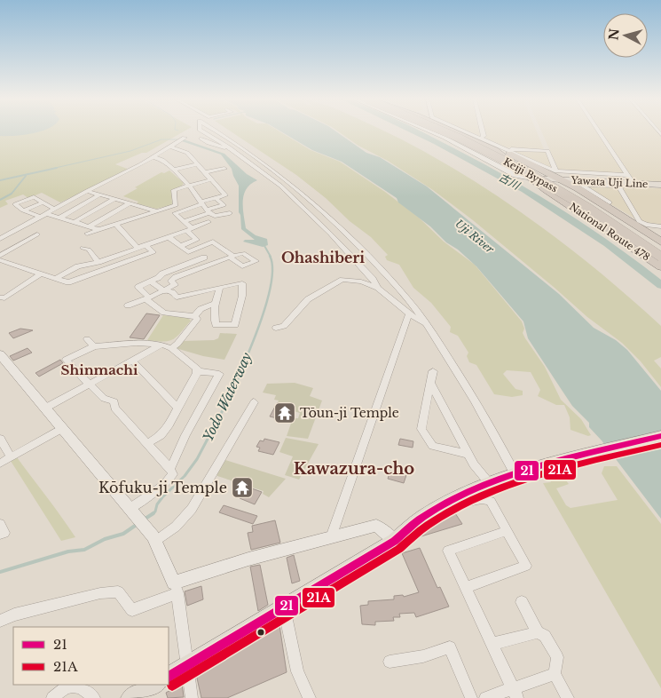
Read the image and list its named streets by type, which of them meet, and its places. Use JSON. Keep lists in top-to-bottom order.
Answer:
{
  "streets": {
    "highway": ["Keiji Bypass", "National Route 478"],
    "main road": ["Yawata Uji Line"]
  },
  "crossings": [
    ["Keiji Bypass", "Yawata Uji Line"],
    ["Keiji Bypass", "National Route 478"],
    ["Yawata Uji Line", "National Route 478"]
  ],
  "districts": ["Ohashiberi", "Shinmachi", "Kawazura-cho"],
  "water": ["古川", "Uji River", "Yodo Waterway"],
  "places": {
    "temple": ["Tōun-ji Temple", "Kōfuku-ji Temple"]
  },
  "lines": ["transit line 21", "transit line 21A"],
  "legend": ["21", "21A"],
  "north": "left"
}
